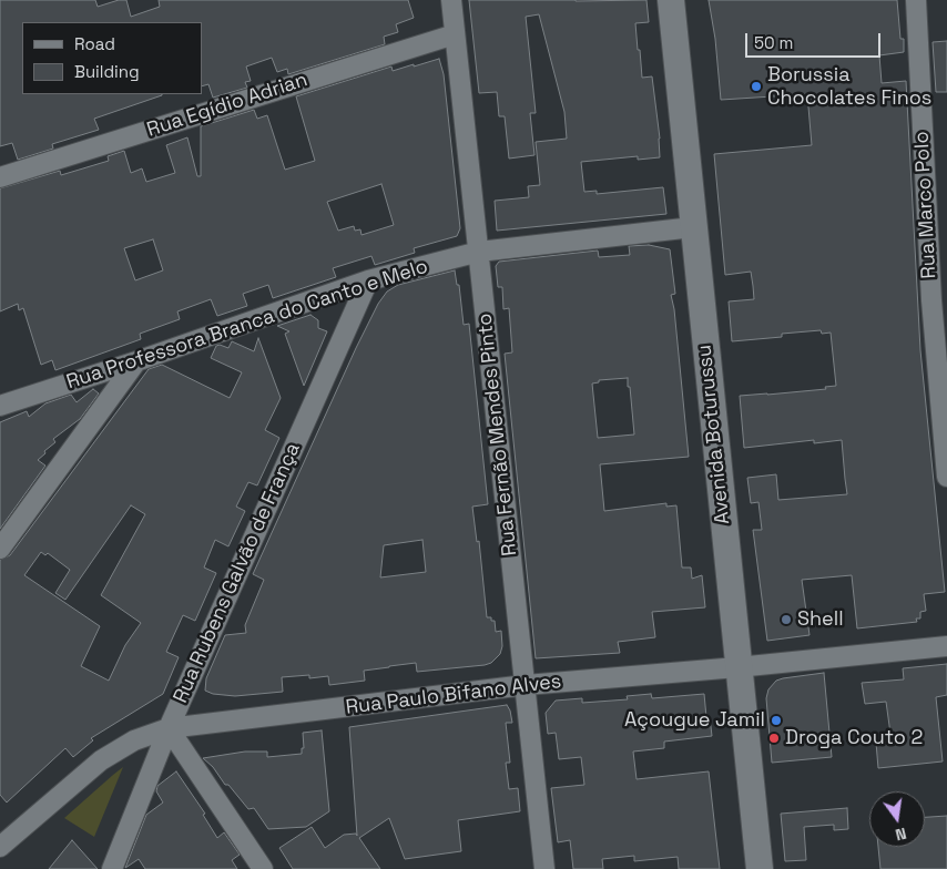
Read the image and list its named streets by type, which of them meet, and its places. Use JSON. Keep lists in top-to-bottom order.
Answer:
{
  "streets": {
    "main road": ["Avenida Boturussu"],
    "street": [
      "Rua Egídio Adrian",
      "Rua Marco Polo",
      "Rua Professora Branca do Canto e Melo",
      "Rua Fernão Mendes Pinto",
      "Rua Rubens Galvão de França",
      "Rua Paulo Bifano Alves"
    ]
  },
  "crossings": [
    ["Rua Egídio Adrian", "Rua Fernão Mendes Pinto"],
    ["Rua Professora Branca do Canto e Melo", "Rua Fernão Mendes Pinto"],
    ["Rua Professora Branca do Canto e Melo", "Avenida Boturussu"],
    ["Rua Professora Branca do Canto e Melo", "Rua Rubens Galvão de França"],
    ["Rua Fernão Mendes Pinto", "Rua Paulo Bifano Alves"],
    ["Avenida Boturussu", "Rua Paulo Bifano Alves"],
    ["Rua Rubens Galvão de França", "Rua Paulo Bifano Alves"]
  ],
  "places": [
    "Borussia Chocolates Finos",
    "Shell",
    "Açougue Jamil",
    "Droga Couto 2"
  ],
  "legend": ["Road", "Building"],
  "scale_bar": "50 m",
  "north": "bottom"
}
